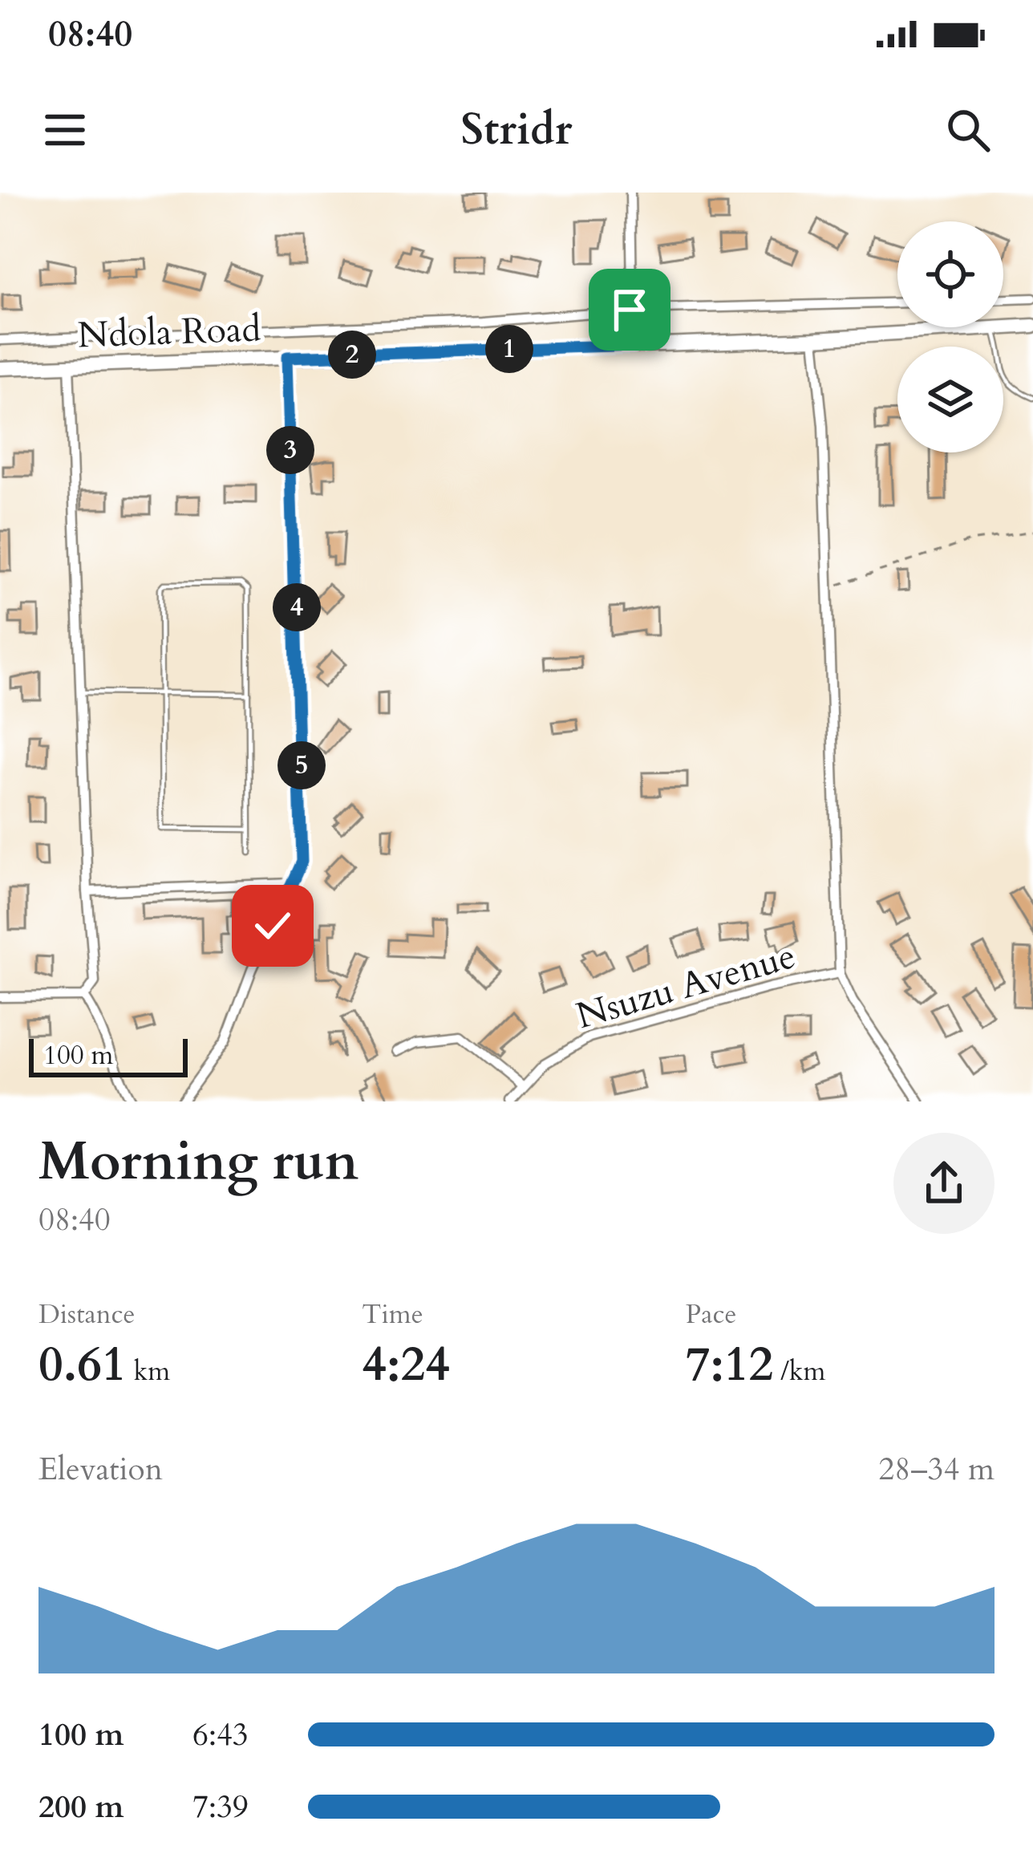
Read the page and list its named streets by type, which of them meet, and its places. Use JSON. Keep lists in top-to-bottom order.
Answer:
{
  "streets": {
    "main road": ["Ndola Road"],
    "street": ["Nsuzu Avenue"]
  },
  "scale_bar": "100 m",
  "page": {
    "status": "08:40",
    "header": "Stridr",
    "pins": [
      "1",
      "2",
      "3",
      "4",
      "5"
    ],
    "scale": "100 m",
    "heading": ["Morning run", "08:40"],
    "stats": [
      ["Distance", "0.61 km"],
      ["Time", "4:24"],
      ["Pace", "7:12 /km"]
    ],
    "chart": ["Elevation", "28–34 m"],
    "list": [
      {
        "name": "100 m",
        "note": "6:43"
      },
      {
        "name": "200 m",
        "note": "7:39"
      }
    ]
  }
}
